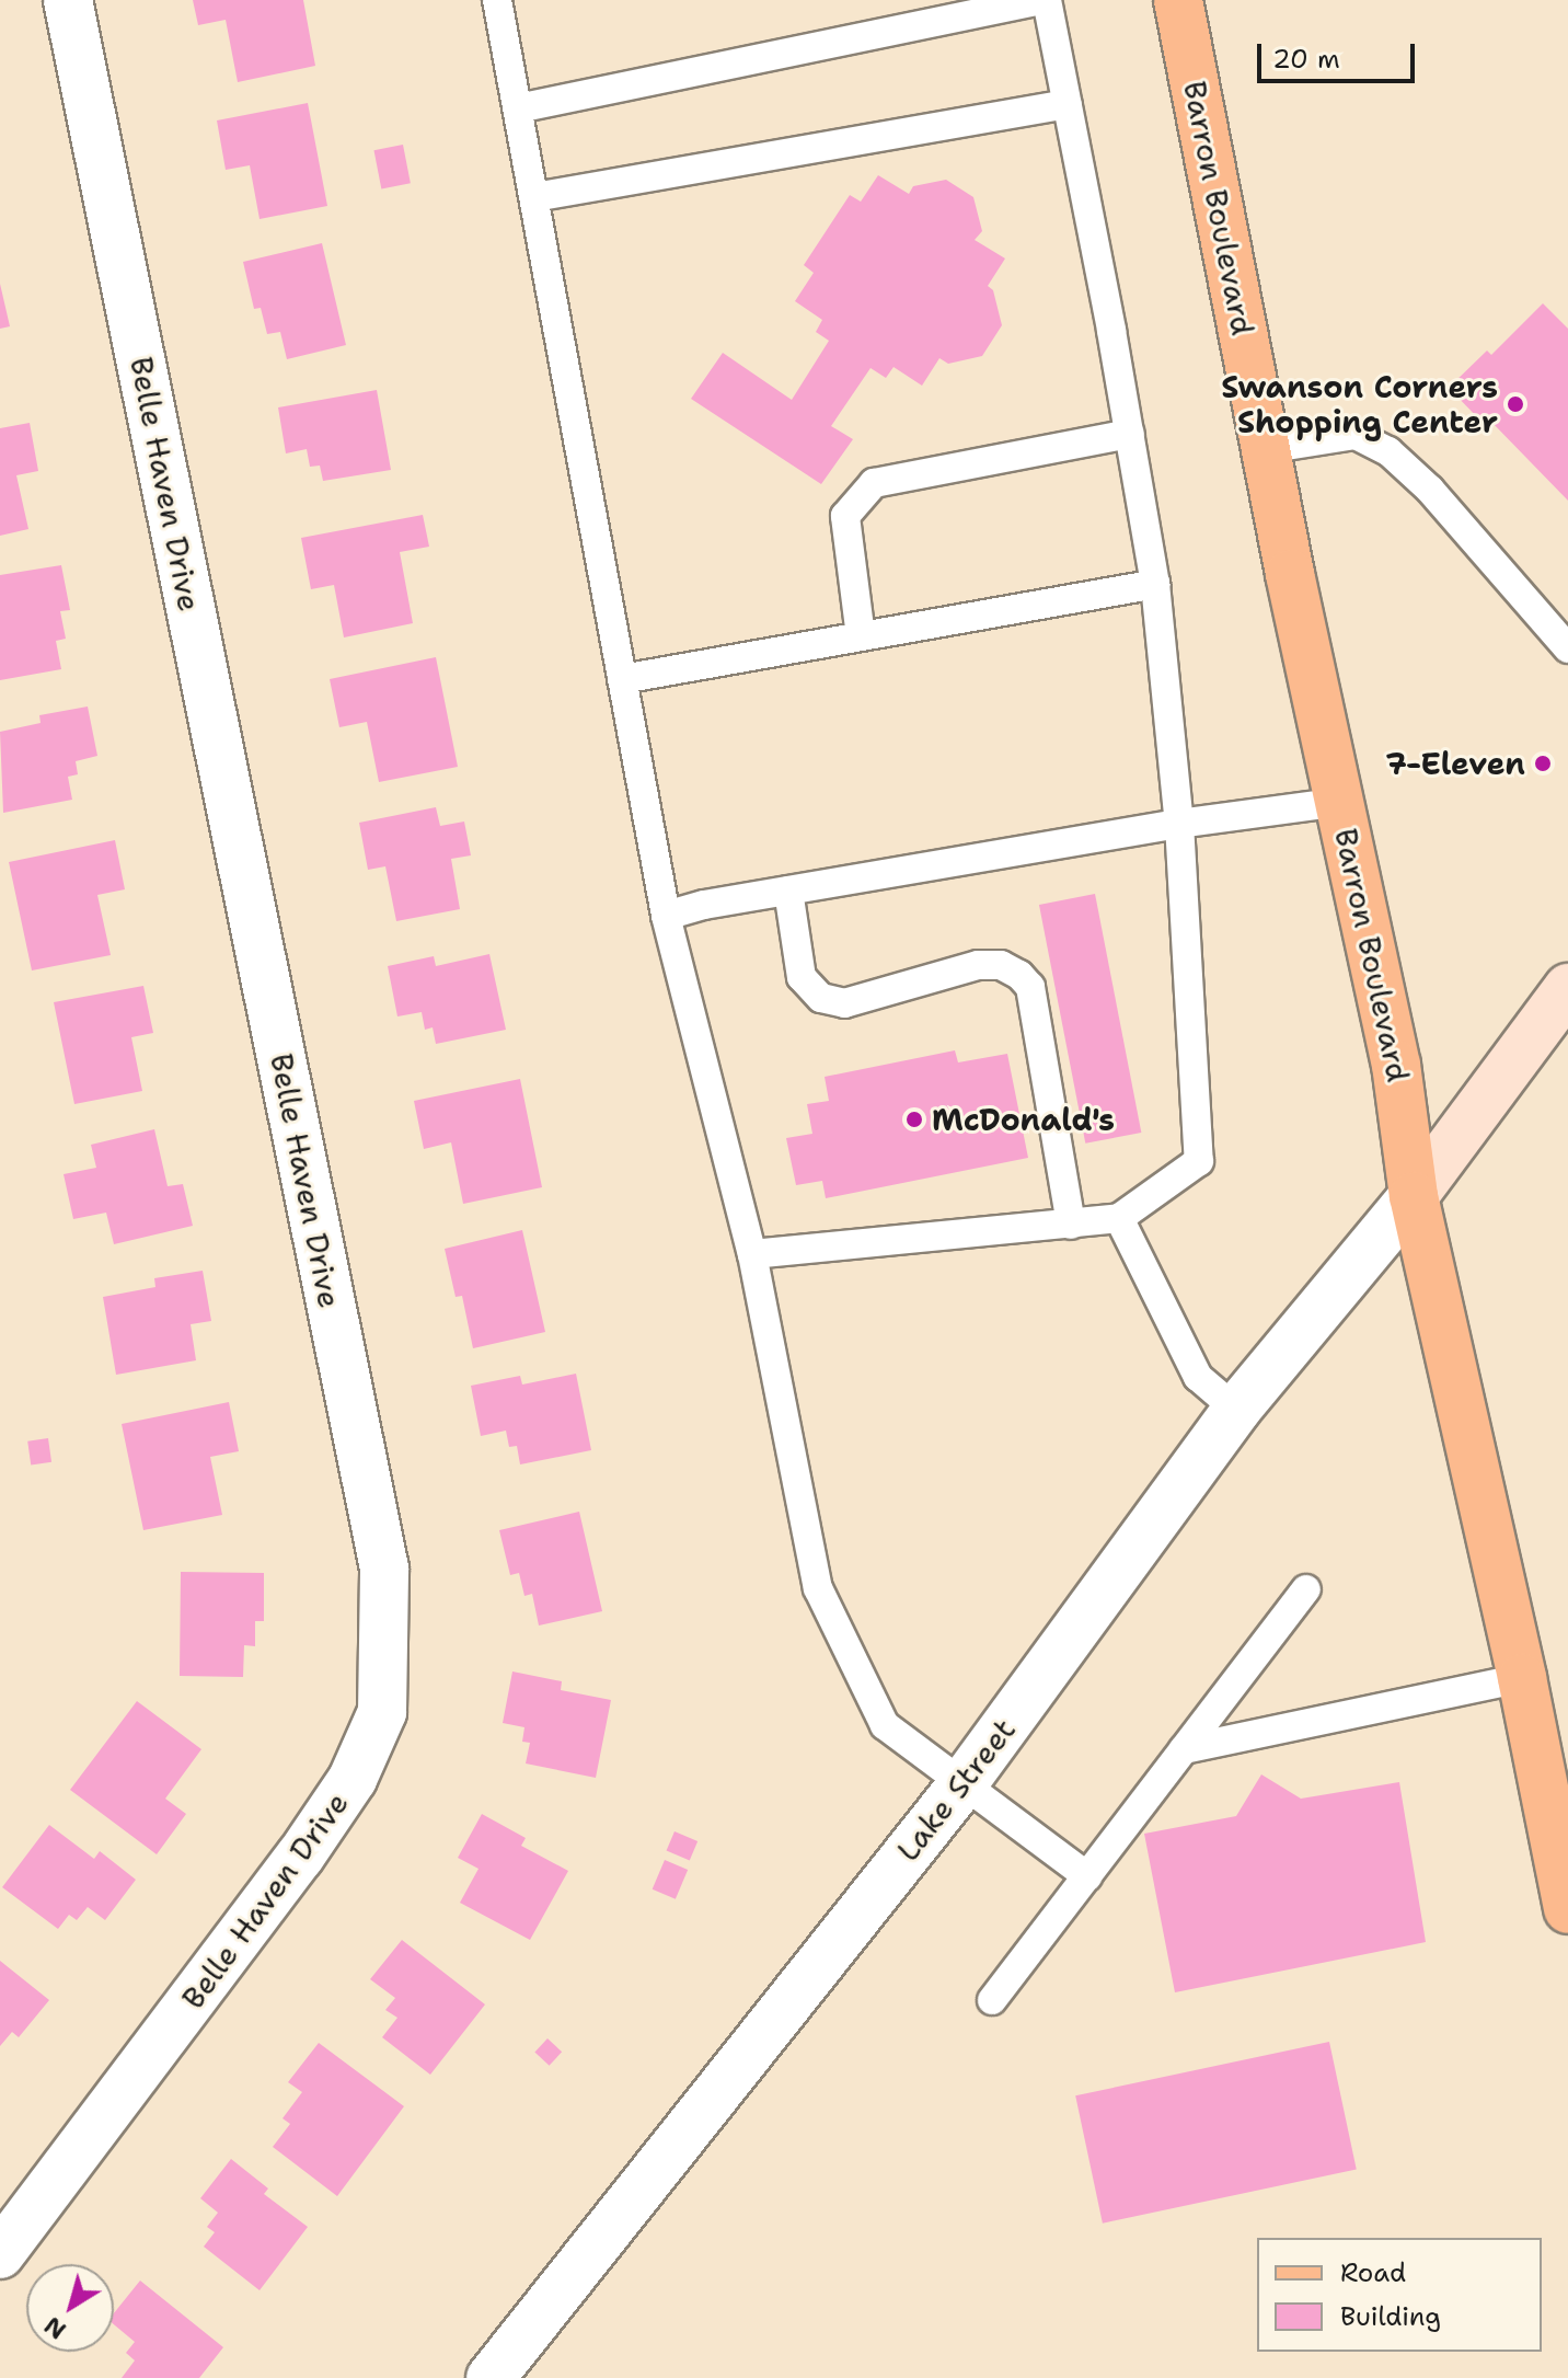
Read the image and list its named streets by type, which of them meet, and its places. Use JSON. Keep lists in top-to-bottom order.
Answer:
{
  "streets": {
    "main road": ["Barron Boulevard"],
    "street": ["Belle Haven Drive", "Lake Street"]
  },
  "crossings": [
    ["Barron Boulevard", "Lake Street"]
  ],
  "places": ["Swanson Corners Shopping Center", "7-Eleven", "McDonald's"],
  "legend": ["Road", "Building"],
  "scale_bar": "20 m",
  "north": "bottom left"
}
